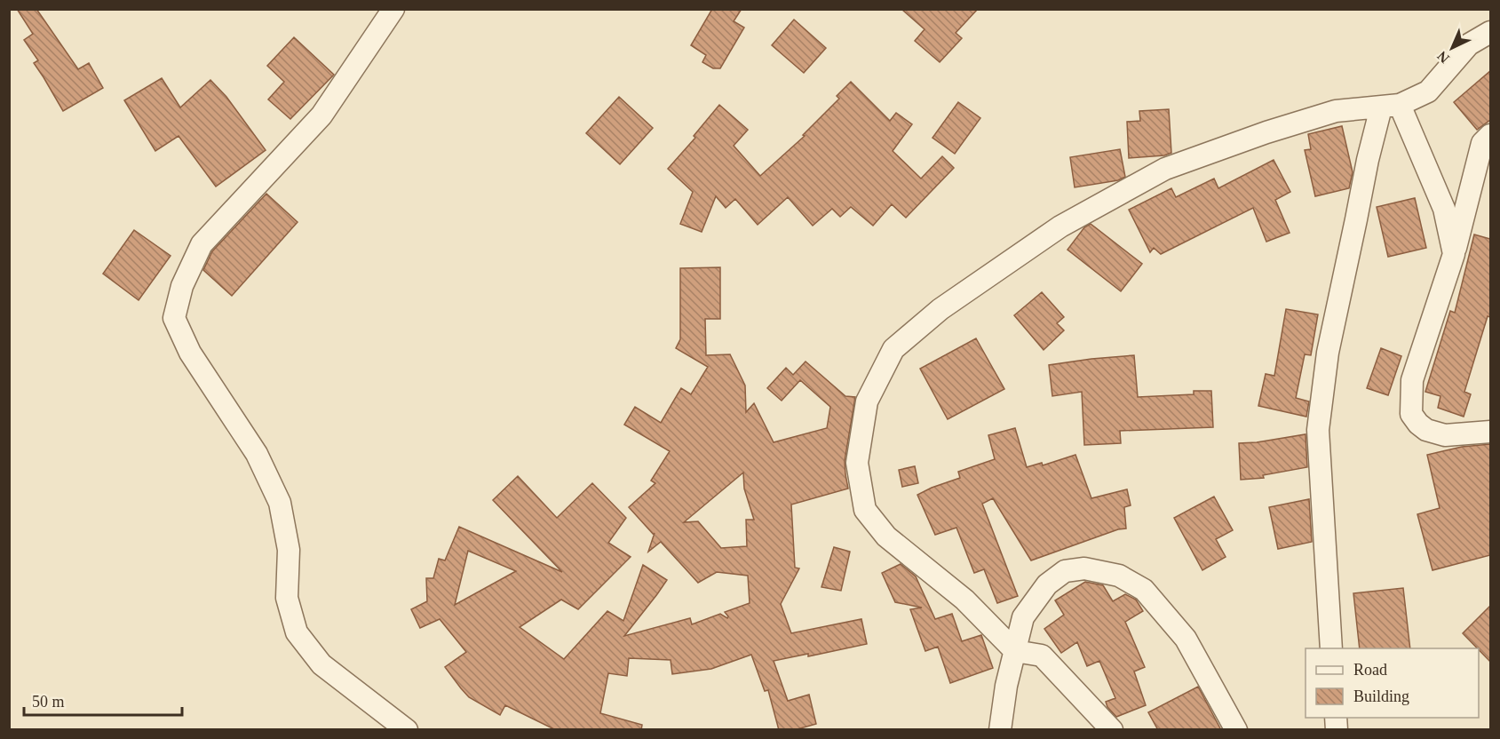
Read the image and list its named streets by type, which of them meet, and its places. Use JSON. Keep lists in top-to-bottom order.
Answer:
{
  "legend": ["Road", "Building"],
  "scale_bar": "50 m",
  "north": "bottom left"
}
